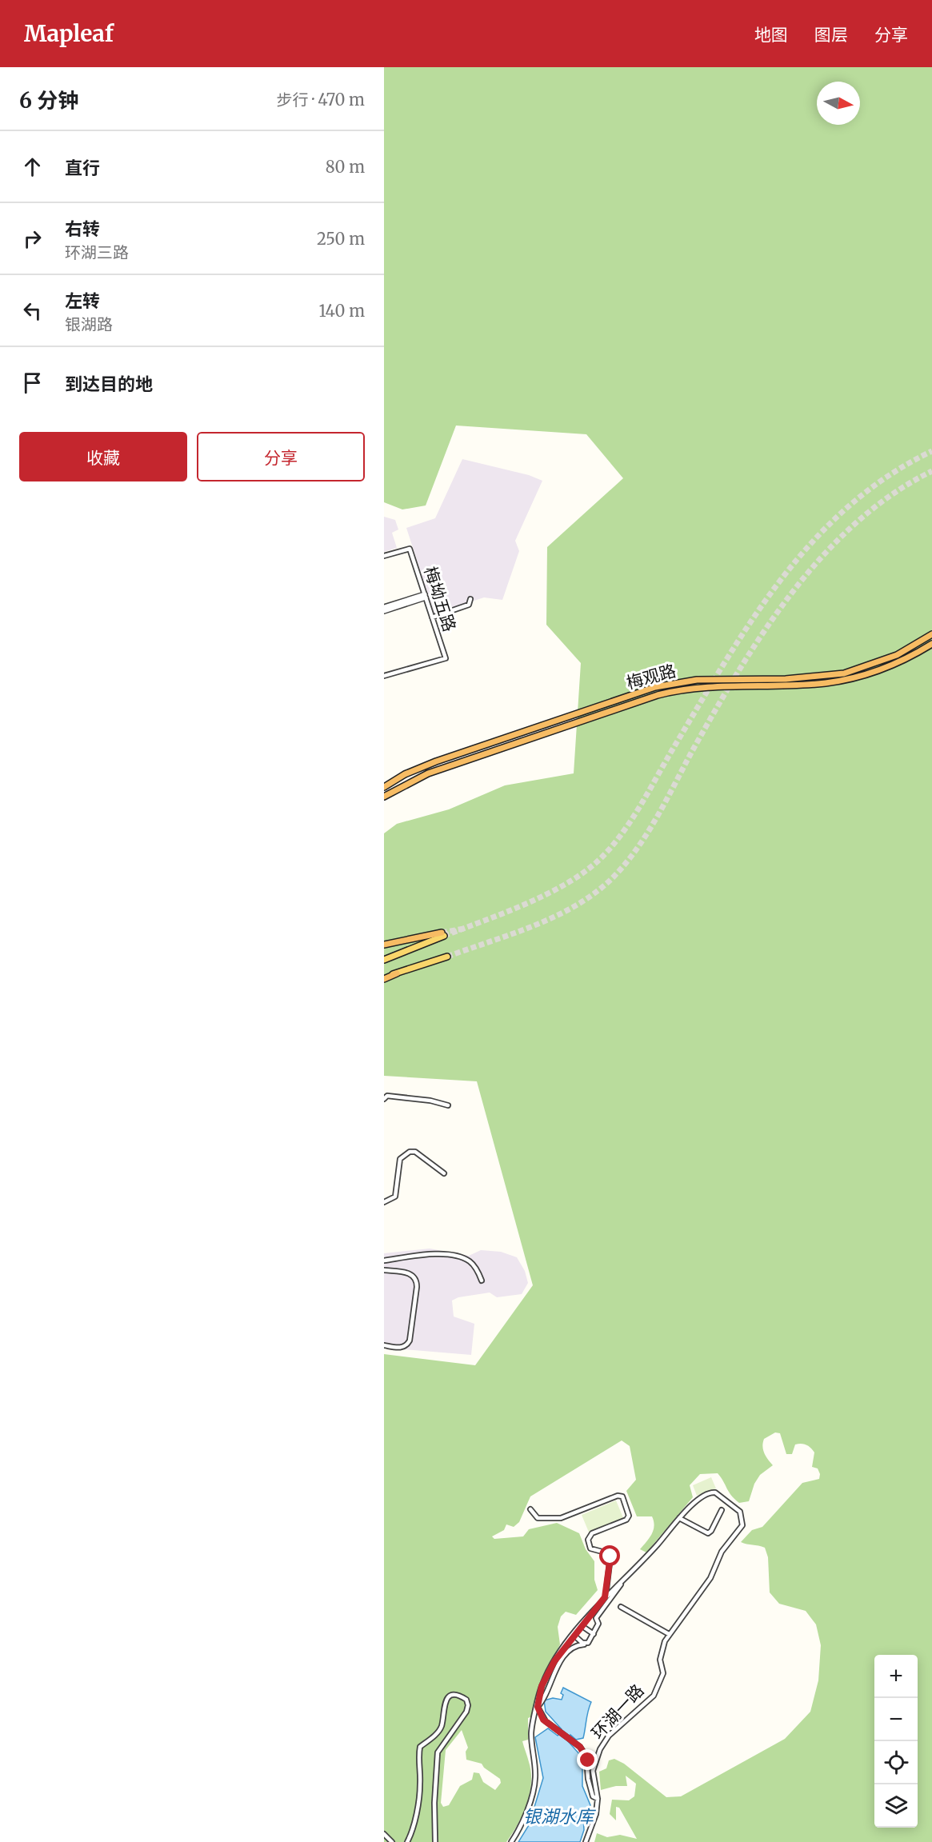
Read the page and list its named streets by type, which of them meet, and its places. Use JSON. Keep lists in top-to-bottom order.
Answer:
{
  "streets": {
    "highway": ["梅观路"],
    "street": ["梅坳五路", "环湖一路"]
  },
  "water": ["银湖水库"],
  "north": "right",
  "page": {
    "header": "Mapleaf",
    "nav": ["地图", "图层", "分享"],
    "heading": ["6 分钟", "步行 · 470 m"],
    "list": [
      ["直行", "80 m"],
      ["右转", "环湖三路", "250 m"],
      ["左转", "银湖路", "140 m"],
      "到达目的地"
    ],
    "buttons": ["收藏", "分享"],
    "map_buttons": ["+", "−"]
  }
}
